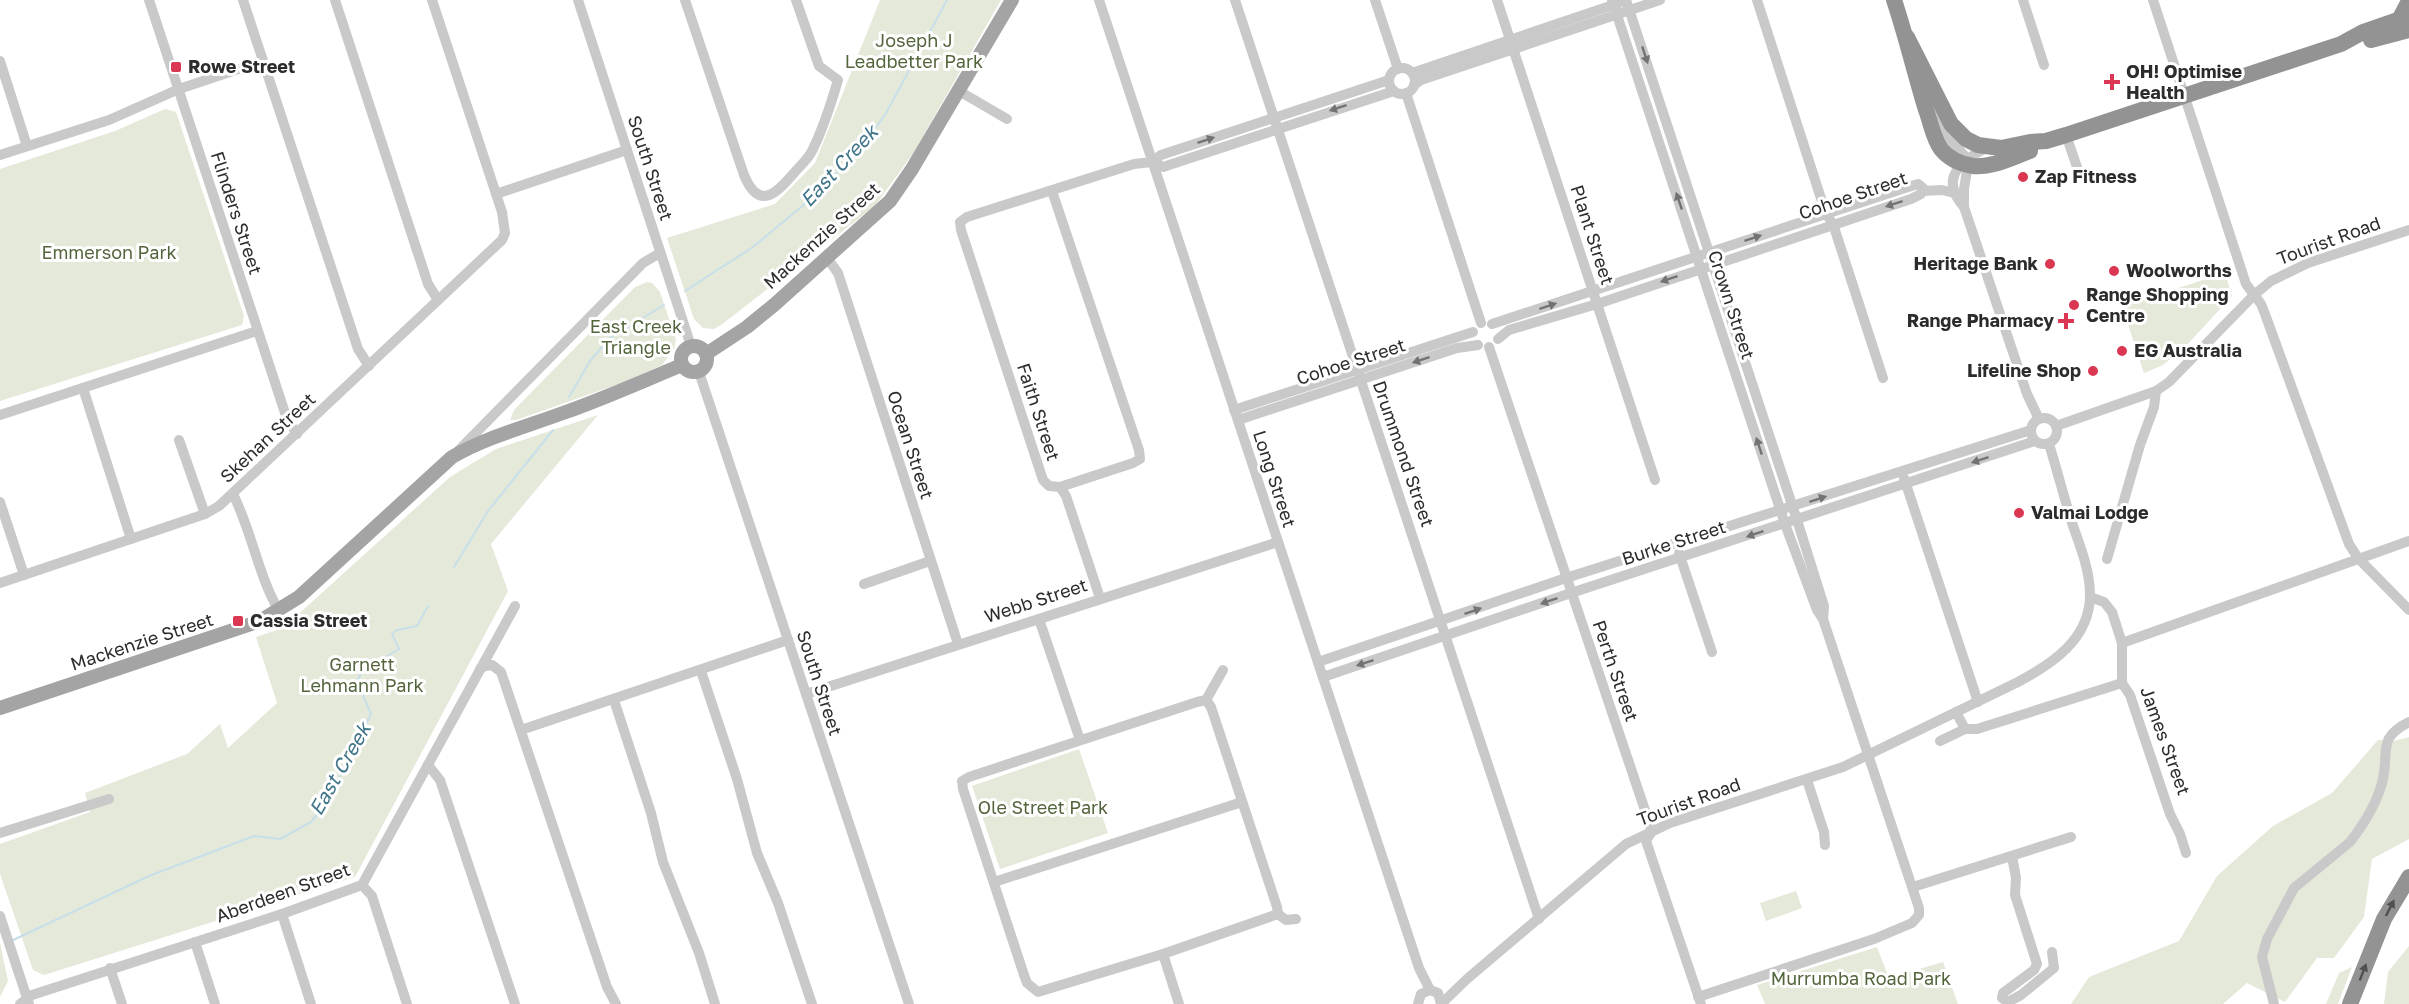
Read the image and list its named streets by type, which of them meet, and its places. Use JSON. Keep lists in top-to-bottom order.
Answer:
{
  "streets": {
    "main road": ["Mackenzie Street"],
    "street": [
      "South Street",
      "Cohoe Street",
      "Flinders Street",
      "Plant Street",
      "Tourist Road",
      "Crown Street",
      "Faith Street",
      "Skehan Street",
      "Ocean Street",
      "Drummond Street",
      "Long Street",
      "Burke Street",
      "Webb Street",
      "Perth Street",
      "James Street",
      "Aberdeen Street"
    ]
  },
  "crossings": [
    ["South Street", "Mackenzie Street"],
    ["South Street", "Webb Street"],
    ["Cohoe Street", "Plant Street"],
    ["Cohoe Street", "Crown Street"],
    ["Cohoe Street", "Drummond Street"],
    ["Cohoe Street", "Long Street"],
    ["Cohoe Street", "Perth Street"],
    ["Flinders Street", "Skehan Street"],
    ["Mackenzie Street", "Ocean Street"],
    ["Tourist Road", "Crown Street"],
    ["Tourist Road", "Drummond Street"],
    ["Tourist Road", "Long Street"],
    ["Tourist Road", "Perth Street"],
    ["Tourist Road", "James Street"],
    ["Crown Street", "Burke Street"],
    ["Crown Street", "Perth Street"],
    ["Faith Street", "Webb Street"],
    ["Ocean Street", "Webb Street"],
    ["Drummond Street", "Burke Street"],
    ["Long Street", "Burke Street"],
    ["Long Street", "Webb Street"],
    ["Burke Street", "Perth Street"]
  ],
  "water": ["East Creek"],
  "parks": [
    "Joseph J Leadbetter Park",
    "Emmerson Park",
    "East Creek Triangle",
    "Garnett Lehmann Park",
    "Ole Street Park",
    "Murrumba Road Park"
  ],
  "places": {
    "transit": ["Rowe Street", "Cassia Street"],
    "health": ["OH! Optimise Health", "Range Pharmacy"],
    "other": [
      "Zap Fitness",
      "Heritage Bank",
      "Woolworths",
      "Range Shopping Centre",
      "EG Australia",
      "Lifeline Shop",
      "Valmai Lodge"
    ]
  }
}
